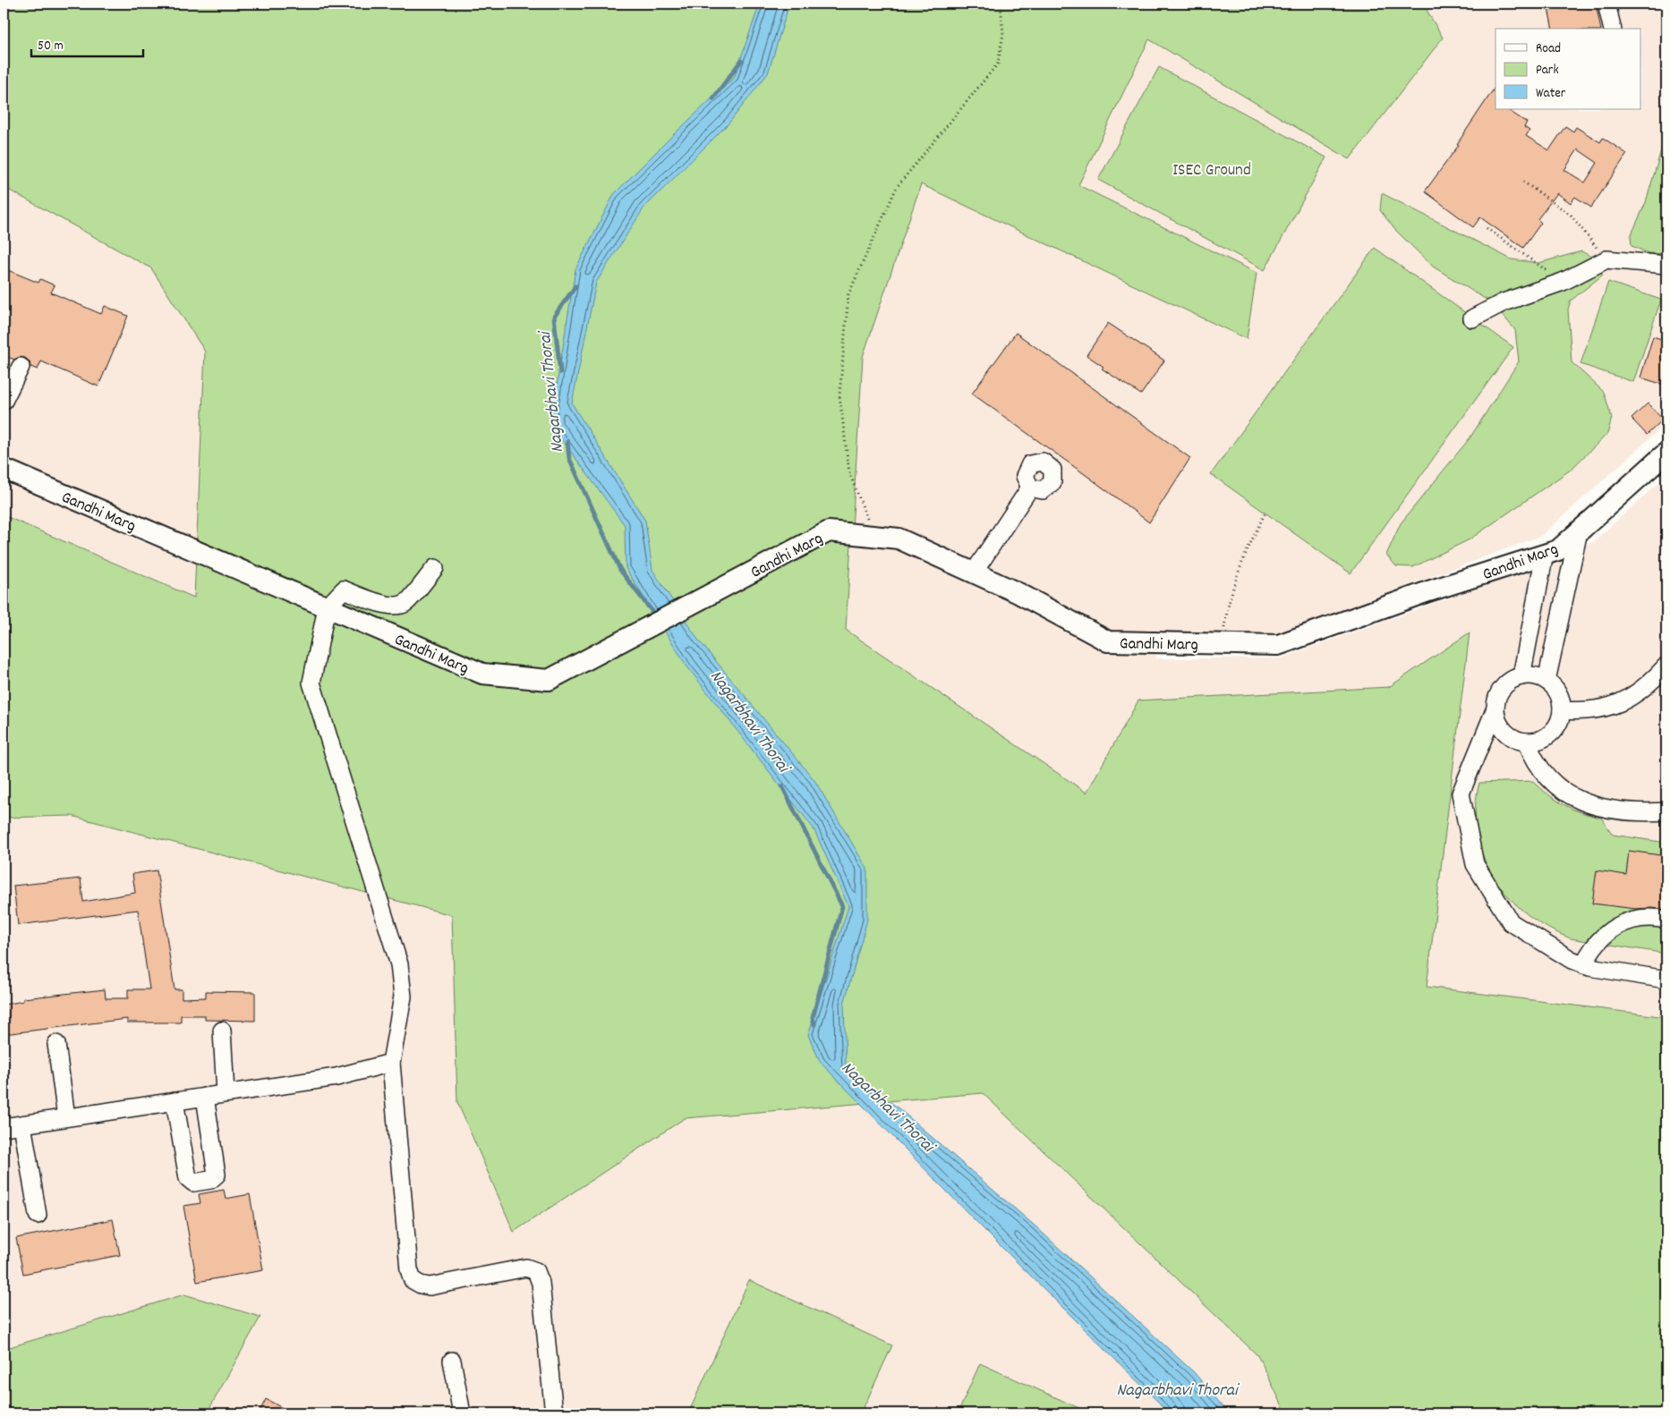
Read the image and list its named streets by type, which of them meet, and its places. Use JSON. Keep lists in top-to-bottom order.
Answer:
{
  "streets": {
    "main road": ["Gandhi Marg"]
  },
  "water": ["Nagarbhavi Thorai"],
  "parks": ["ISEC Ground"],
  "legend": ["Road", "Park", "Water"],
  "scale_bar": "50 m"
}
